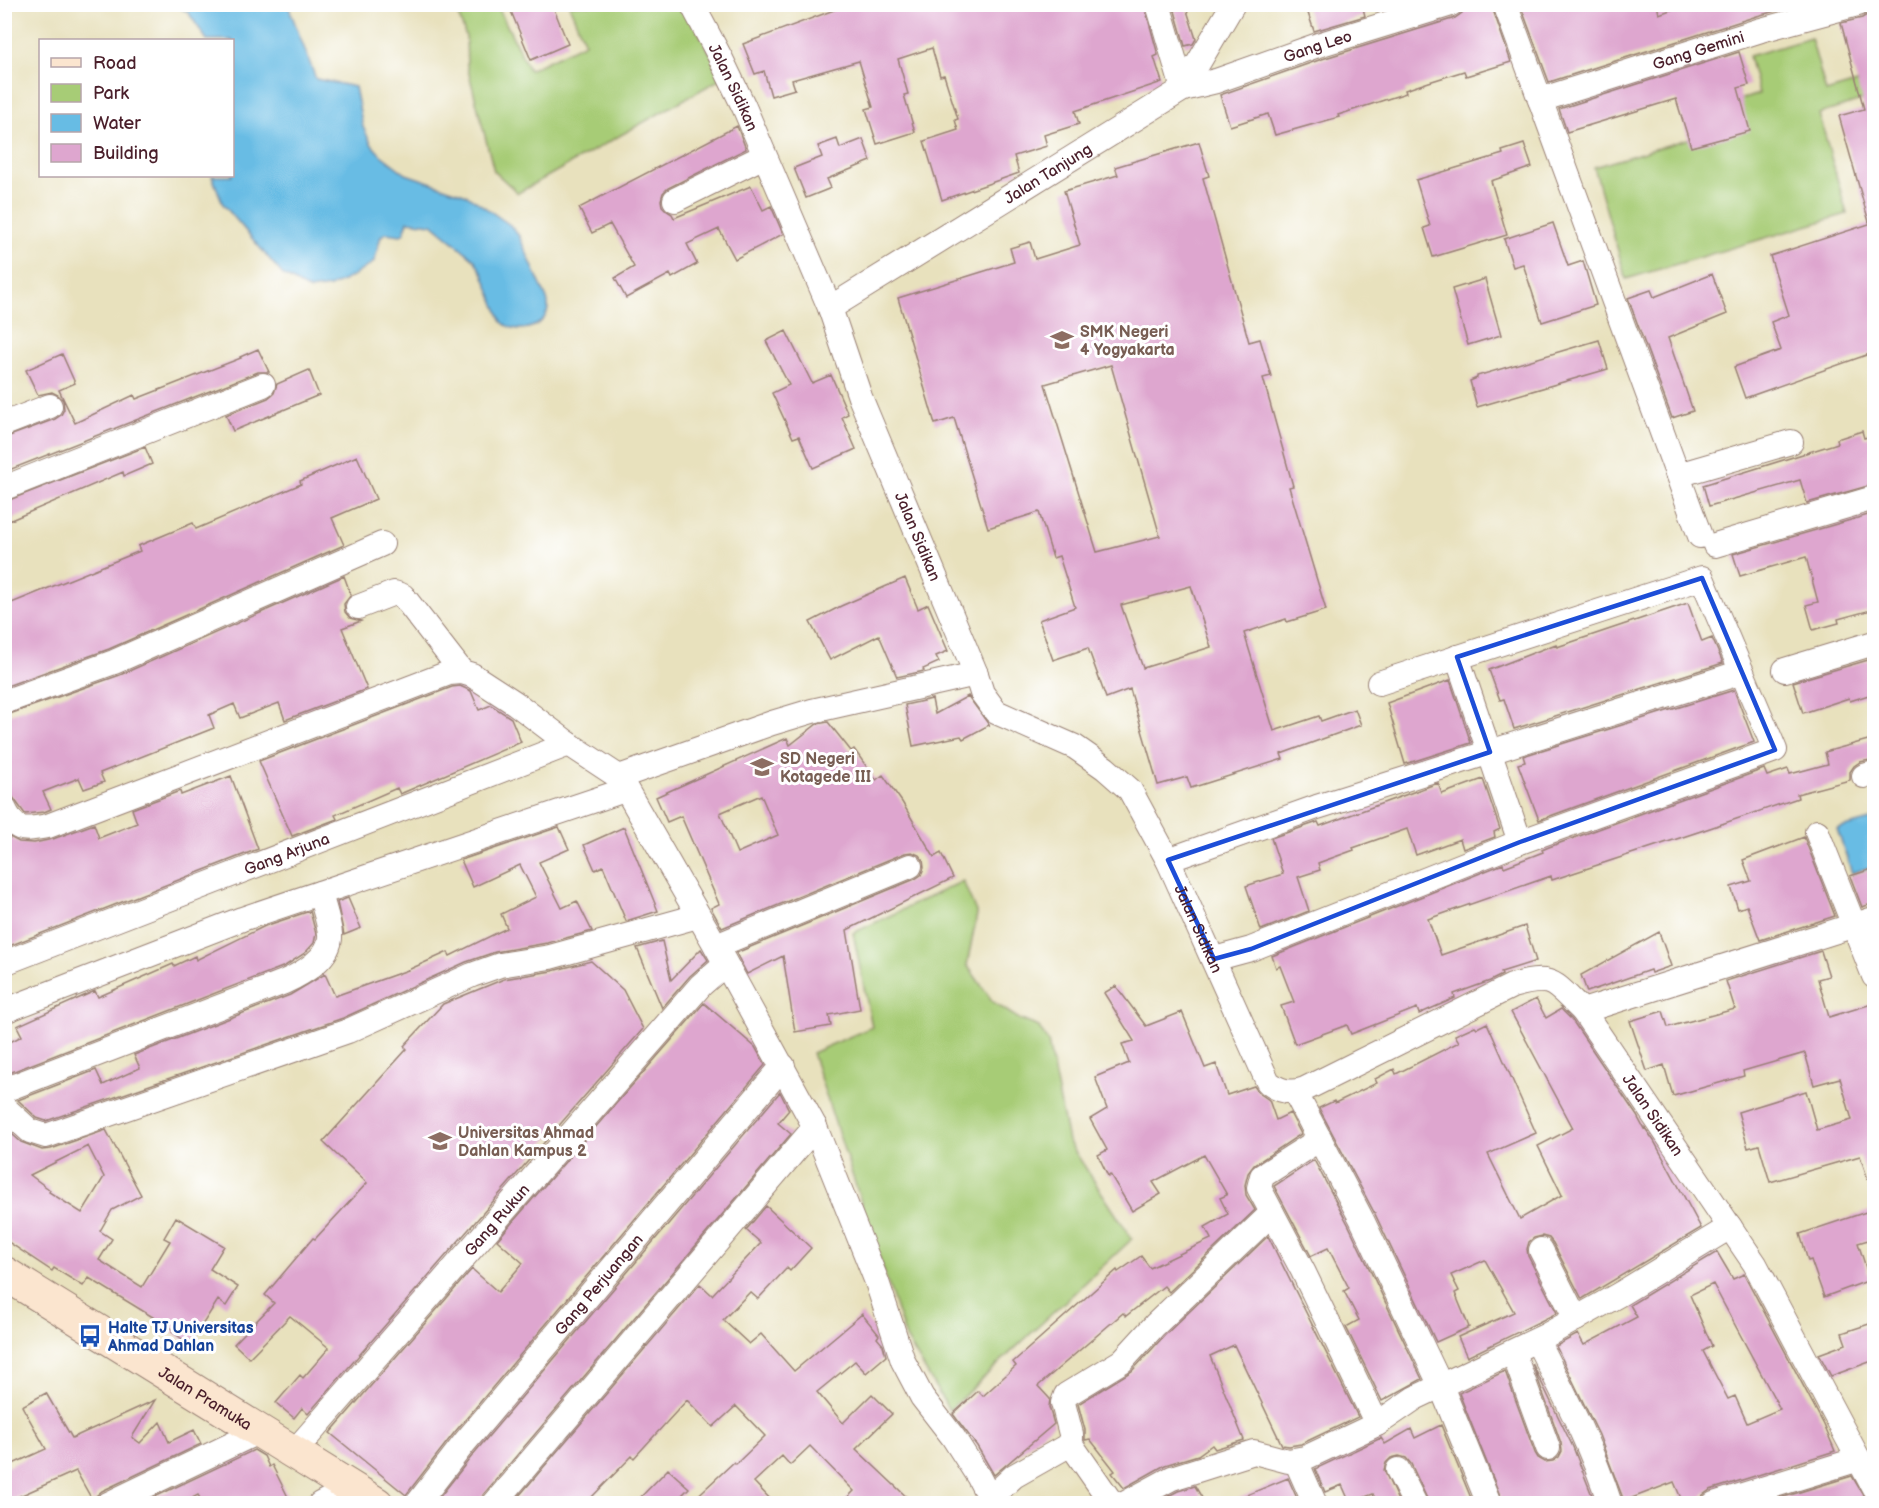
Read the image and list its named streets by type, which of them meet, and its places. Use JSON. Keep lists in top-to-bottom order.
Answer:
{
  "streets": {
    "main road": ["Jalan Pramuka"],
    "street": [
      "Gang Leo",
      "Gang Gemini",
      "Jalan Sidikan",
      "Jalan Tanjung",
      "Gang Arjuna",
      "Gang Rukun",
      "Gang Perjuangan"
    ]
  },
  "crossings": [
    ["Gang Leo", "Jalan Tanjung"],
    ["Jalan Sidikan", "Jalan Tanjung"],
    ["Gang Rukun", "Jalan Pramuka"]
  ],
  "places": {
    "school or university": ["SMK Negeri 4 Yogyakarta", "SD Negeri Kotagede III", "Universitas Ahmad Dahlan Kampus 2"],
    "bus stop": ["Halte TJ Universitas Ahmad Dahlan"]
  },
  "legend": [
    "Road",
    "Park",
    "Water",
    "Building"
  ]
}
